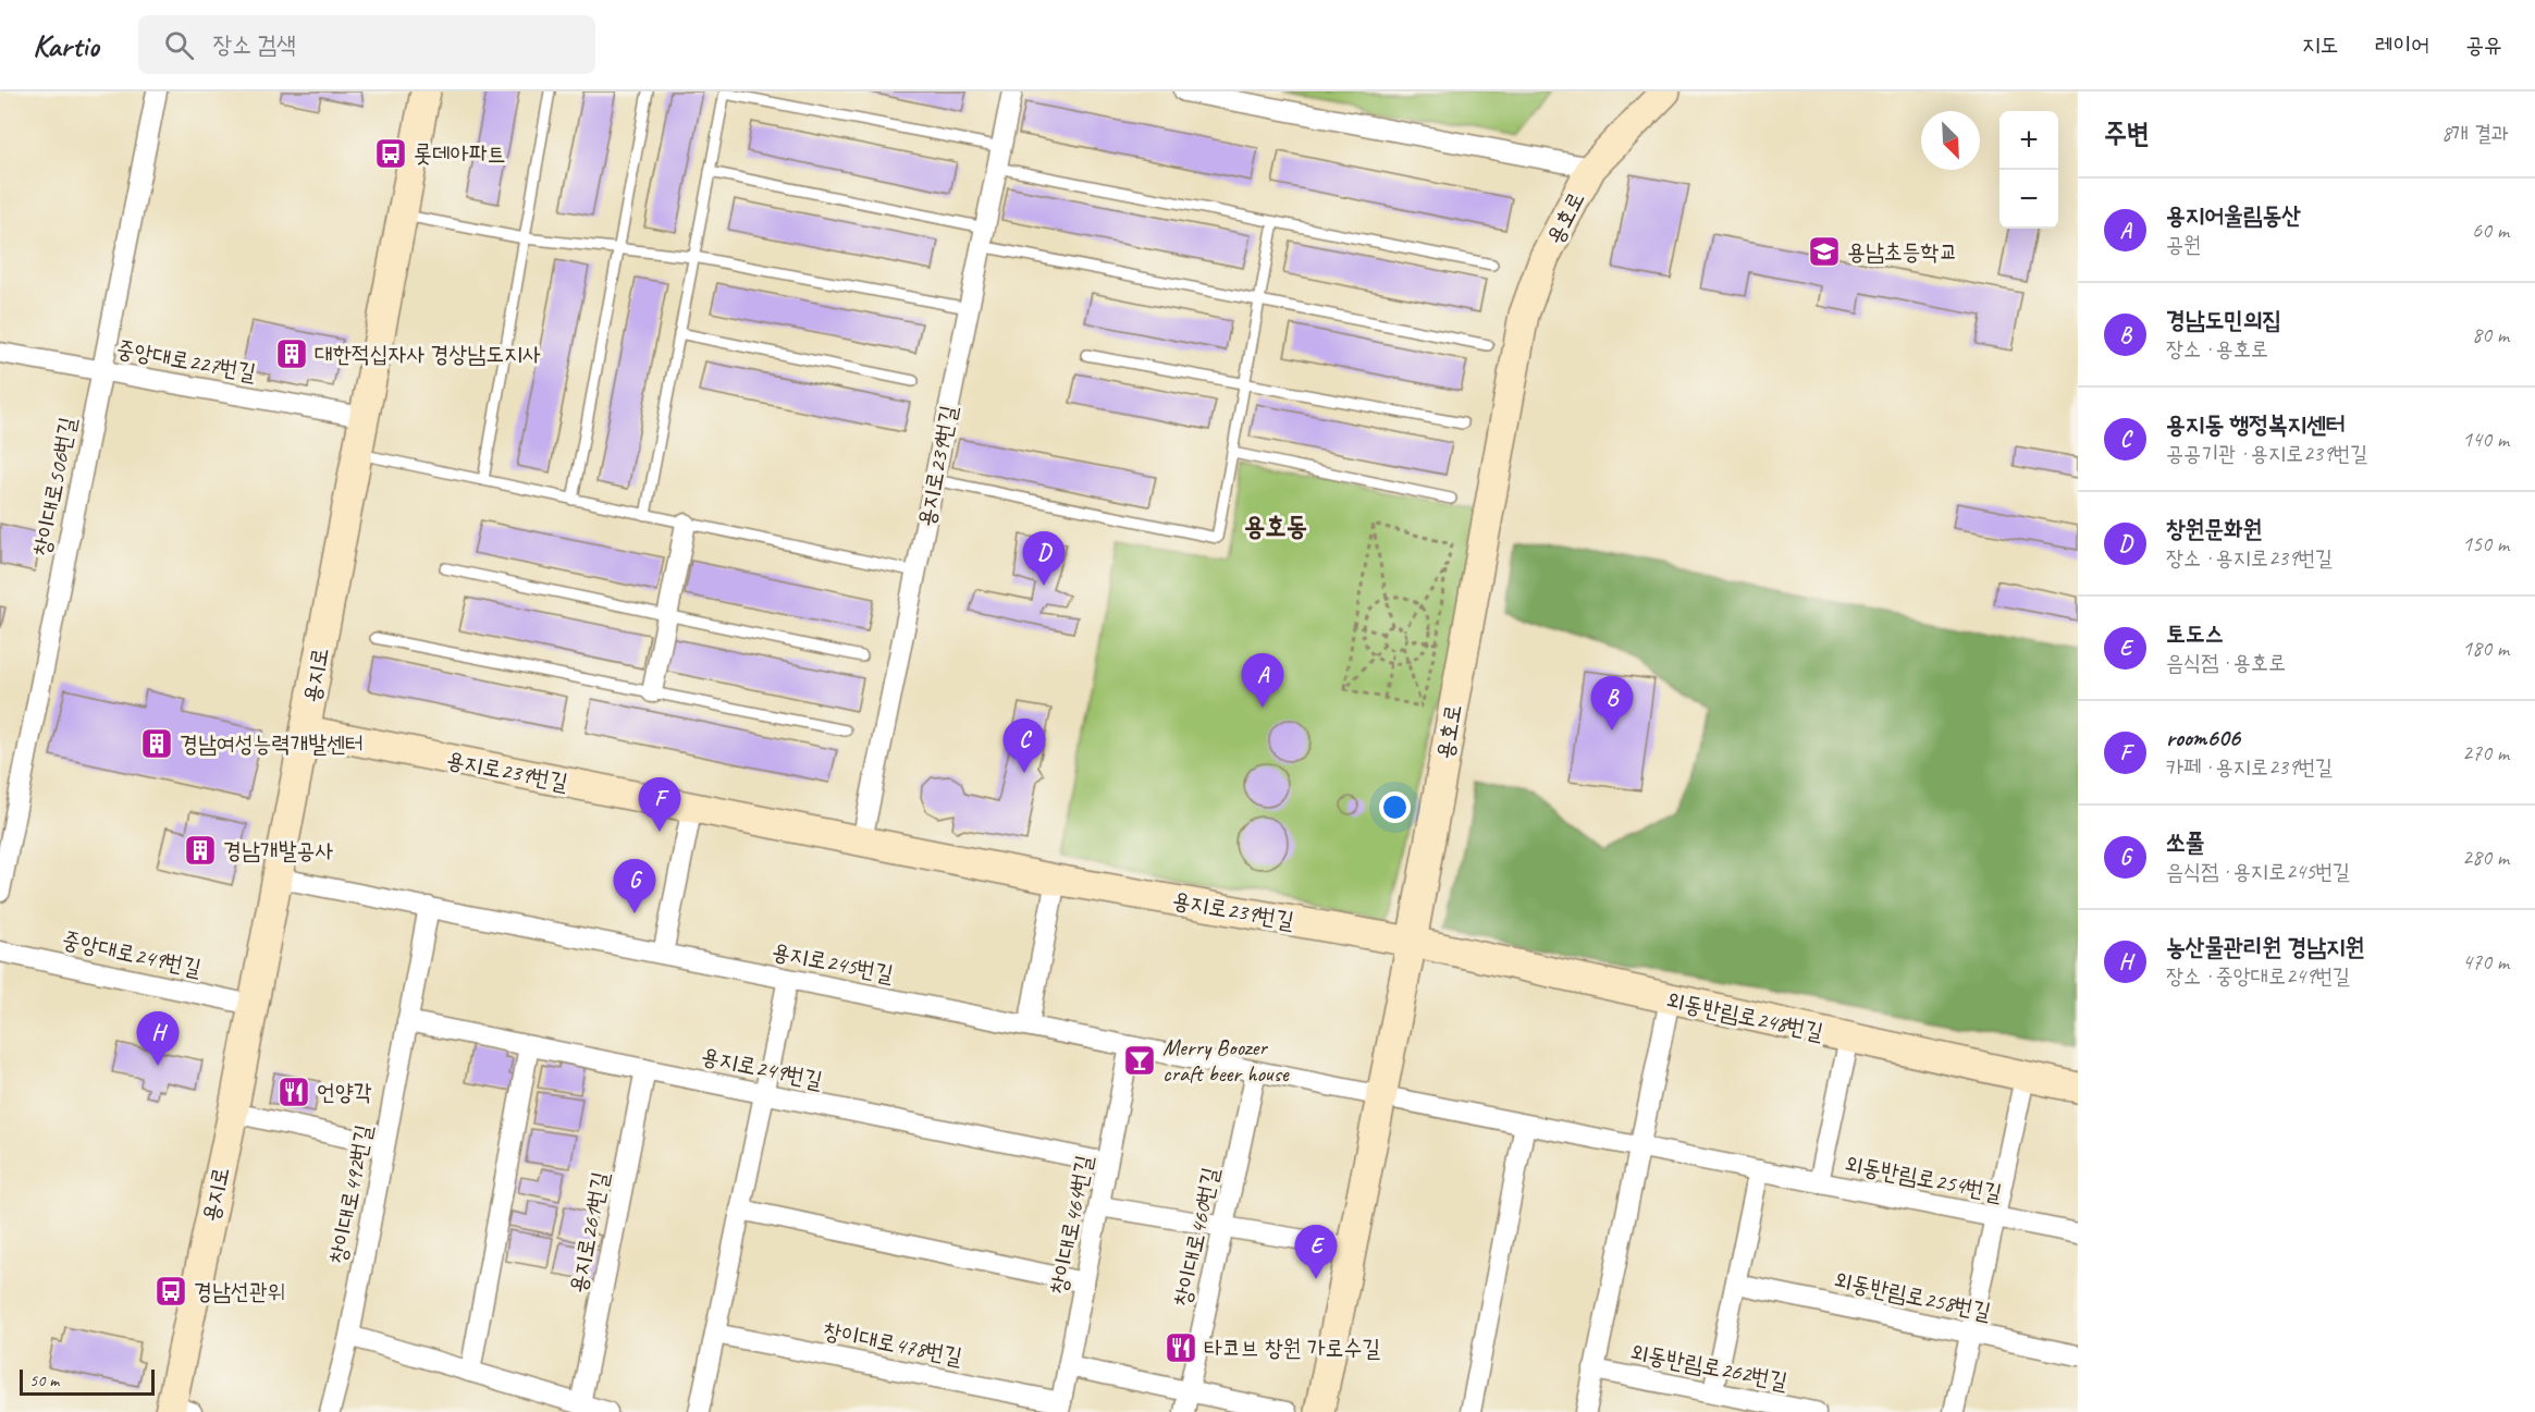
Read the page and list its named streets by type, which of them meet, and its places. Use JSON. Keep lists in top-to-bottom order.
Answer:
{
  "streets": {
    "street": [
      "용호로",
      "중앙대로227번길",
      "용지로239번길",
      "창이대로506번길",
      "용지로",
      "중앙대로249번길",
      "용지로245번길",
      "외동반림로248번길",
      "용지로249번길",
      "외동반림로254번길",
      "창이대로492번길",
      "창이대로464번길",
      "용지로261번길",
      "창이대로460번길",
      "외동반림로258번길",
      "창이대로478번길",
      "외동반림로262번길"
    ]
  },
  "crossings": [
    ["용호로", "용지로239번길"],
    ["용호로", "용지로245번길"],
    ["용호로", "외동반림로248번길"],
    ["용호로", "외동반림로254번길"],
    ["중앙대로227번길", "창이대로506번길"],
    ["중앙대로227번길", "용지로"],
    ["용지로239번길", "용지로"],
    ["용지로239번길", "외동반림로248번길"],
    ["용지로", "중앙대로249번길"],
    ["용지로", "용지로245번길"],
    ["용지로245번길", "외동반림로254번길"],
    ["용지로245번길", "창이대로492번길"],
    ["용지로245번길", "창이대로464번길"],
    ["용지로245번길", "창이대로460번길"],
    ["용지로249번길", "창이대로492번길"],
    ["용지로249번길", "창이대로464번길"],
    ["용지로249번길", "용지로261번길"],
    ["창이대로464번길", "창이대로478번길"]
  ],
  "districts": ["용호동"],
  "places": {
    "bus stop": ["롯데아파트", "경남선관위"],
    "school or university": ["용남초등학교"],
    "building": ["대한적십자사 경상남도지사", "경남여성능력개발센터", "경남개발공사"],
    "bar": ["Merry Boozer craft beer house"],
    "restaurant": ["언양각", "타코브 창원 가로수길"]
  },
  "scale_bar": "50 m",
  "north": "bottom right",
  "page": {
    "header": "Kartio",
    "search": "장소 검색",
    "nav": ["지도", "레이어", "공유"],
    "heading": ["주변", "8개 결과"],
    "map_buttons": ["+", "−"],
    "list": [
      {
        "mark": "A",
        "name": "용지어울림동산",
        "note": "공원",
        "value": "60 m"
      },
      {
        "mark": "B",
        "name": "경남도민의집",
        "note": "장소 · 용호로",
        "value": "80 m"
      },
      {
        "mark": "C",
        "name": "용지동 행정복지센터",
        "note": "공공기관 · 용지로239번길",
        "value": "140 m"
      },
      {
        "mark": "D",
        "name": "창원문화원",
        "note": "장소 · 용지로239번길",
        "value": "150 m"
      },
      {
        "mark": "E",
        "name": "토도스",
        "note": "음식점 · 용호로",
        "value": "180 m"
      },
      {
        "mark": "F",
        "name": "room606",
        "note": "카페 · 용지로239번길",
        "value": "270 m"
      },
      {
        "mark": "G",
        "name": "쏘풀",
        "note": "음식점 · 용지로245번길",
        "value": "280 m"
      },
      {
        "mark": "H",
        "name": "농산물관리원 경남지원",
        "note": "장소 · 중앙대로249번길",
        "value": "470 m"
      }
    ],
    "pins": [
      "D",
      "A",
      "B",
      "C",
      "F",
      "G",
      "H",
      "E"
    ],
    "scale": "50 m"
  }
}
